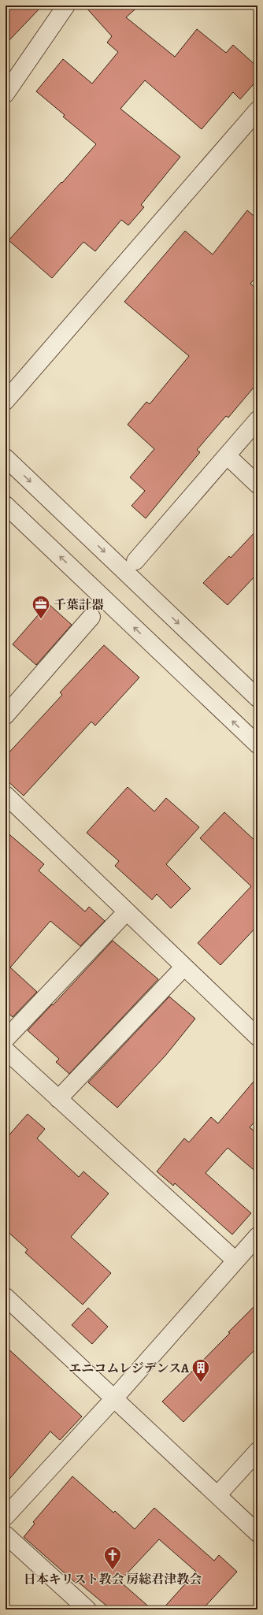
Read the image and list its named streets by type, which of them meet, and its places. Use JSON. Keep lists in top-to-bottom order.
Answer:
{
  "places": {
    "office": ["千葉計器"],
    "building": ["エニコムレジデンスA"],
    "church": ["日本キリスト教会 房総君津教会"]
  }
}
